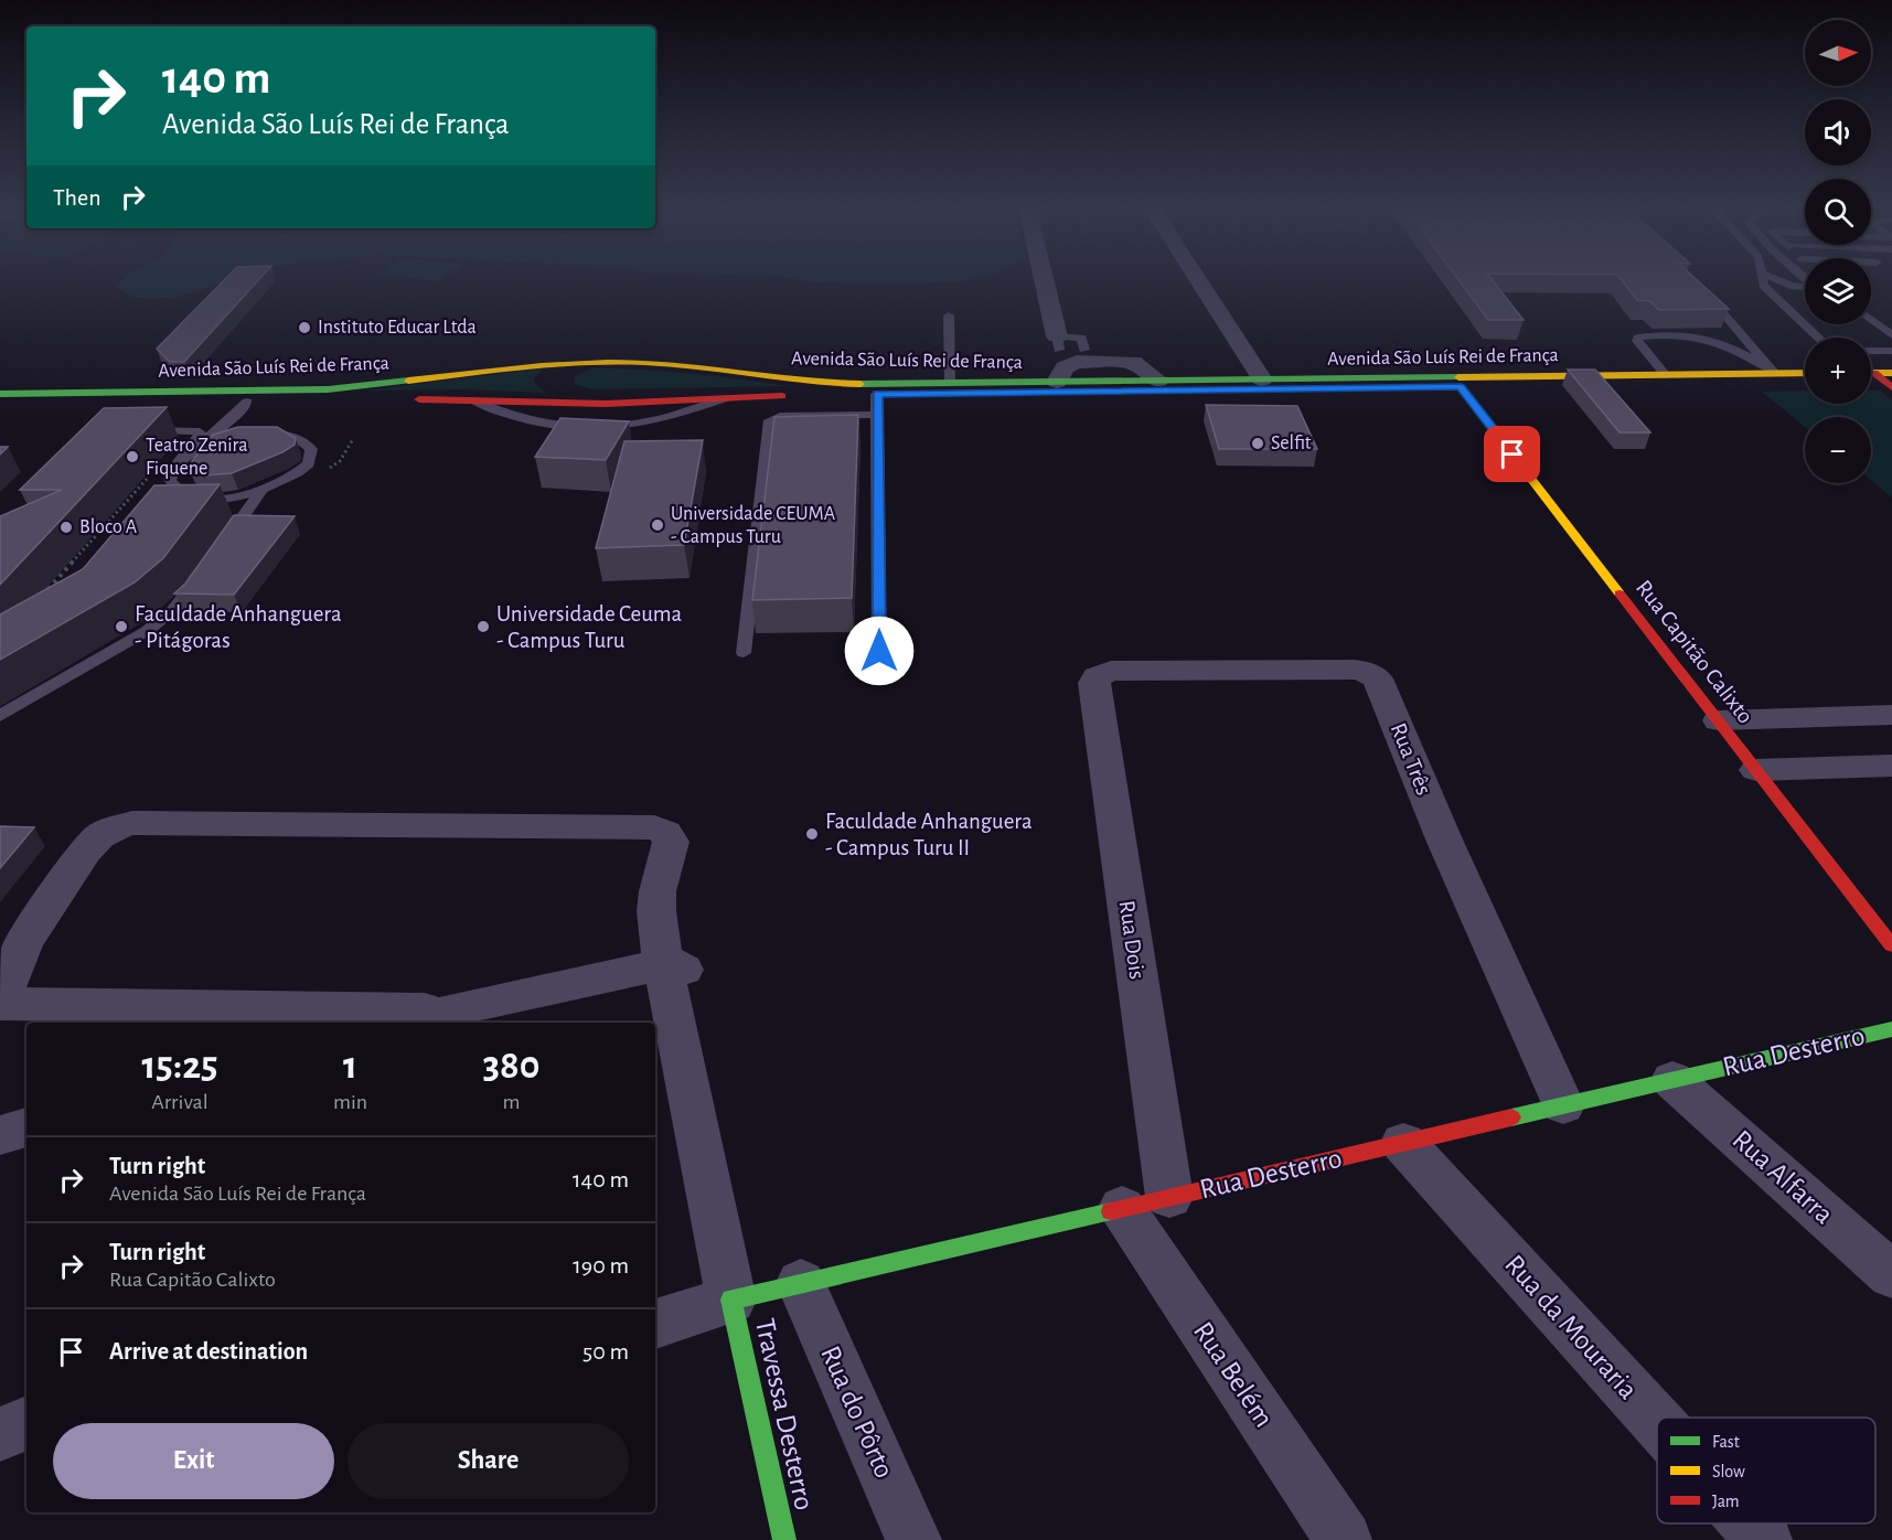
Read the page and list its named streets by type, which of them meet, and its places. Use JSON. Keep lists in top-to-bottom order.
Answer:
{
  "streets": {
    "main road": [
      "Avenida São Luís Rei de França",
      "Rua Capitão Calixto",
      "Rua Desterro",
      "Travessa Desterro"
    ],
    "street": [
      "Rua Três",
      "Rua Dois",
      "Rua Alfarra",
      "Rua da Mouraria",
      "Rua Belém",
      "Rua do Pôrto"
    ]
  },
  "crossings": [
    ["Avenida São Luís Rei de França", "Rua Capitão Calixto"],
    ["Rua Três", "Rua Dois"],
    ["Rua Três", "Rua Desterro"],
    ["Rua Dois", "Rua Desterro"],
    ["Rua Dois", "Rua Belém"],
    ["Rua Desterro", "Rua Alfarra"],
    ["Rua Desterro", "Rua da Mouraria"],
    ["Rua Desterro", "Rua Belém"],
    ["Rua Desterro", "Rua do Pôrto"],
    ["Rua Desterro", "Travessa Desterro"]
  ],
  "places": [
    "Instituto Educar Ltda",
    "Selfit",
    "Teatro Zenira Fiquene",
    "Universidade CEUMA - Campus Turu",
    "Bloco A",
    "Faculdade Anhanguera - Pitágoras",
    "Universidade Ceuma - Campus Turu",
    "Faculdade Anhanguera - Campus Turu II"
  ],
  "legend": ["Fast", "Slow", "Jam"],
  "north": "right",
  "page": {
    "map_buttons": ["+", "−"],
    "turn": ["140 m", "Avenida São Luís Rei de França"],
    "then": "Then",
    "eta": [
      "15:25",
      "Arrival",
      "1",
      "min",
      "380",
      "m"
    ],
    "list": [
      {
        "name": "Turn right",
        "note": "Avenida São Luís Rei de França",
        "value": "140 m"
      },
      {
        "name": "Turn right",
        "note": "Rua Capitão Calixto",
        "value": "190 m"
      },
      {
        "name": "Arrive at destination",
        "value": "50 m"
      }
    ],
    "buttons": ["Exit", "Share"]
  }
}
